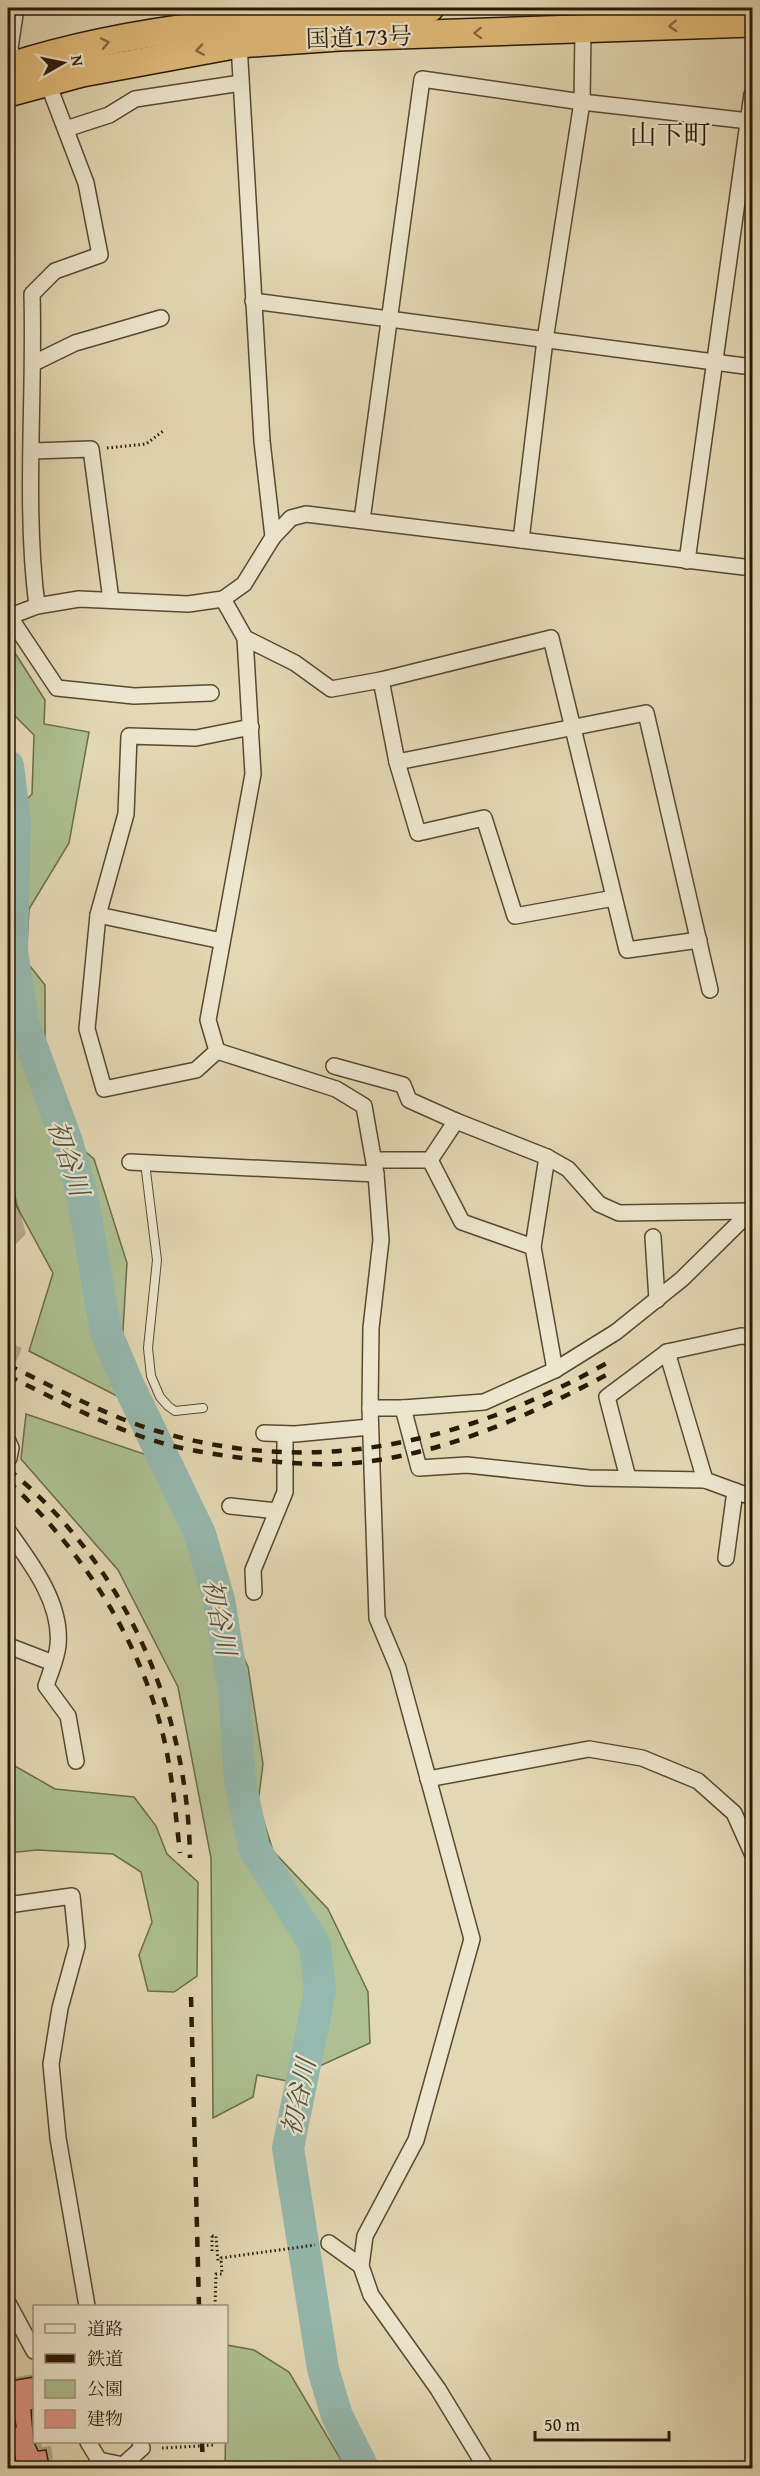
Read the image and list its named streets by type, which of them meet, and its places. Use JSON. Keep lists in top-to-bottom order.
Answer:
{
  "streets": {
    "highway": ["国道173号"]
  },
  "districts": ["山下町"],
  "water": ["初谷川"],
  "legend": [
    "道路",
    "鉄道",
    "公園",
    "建物"
  ],
  "scale_bar": "50 m",
  "north": "right"
}
